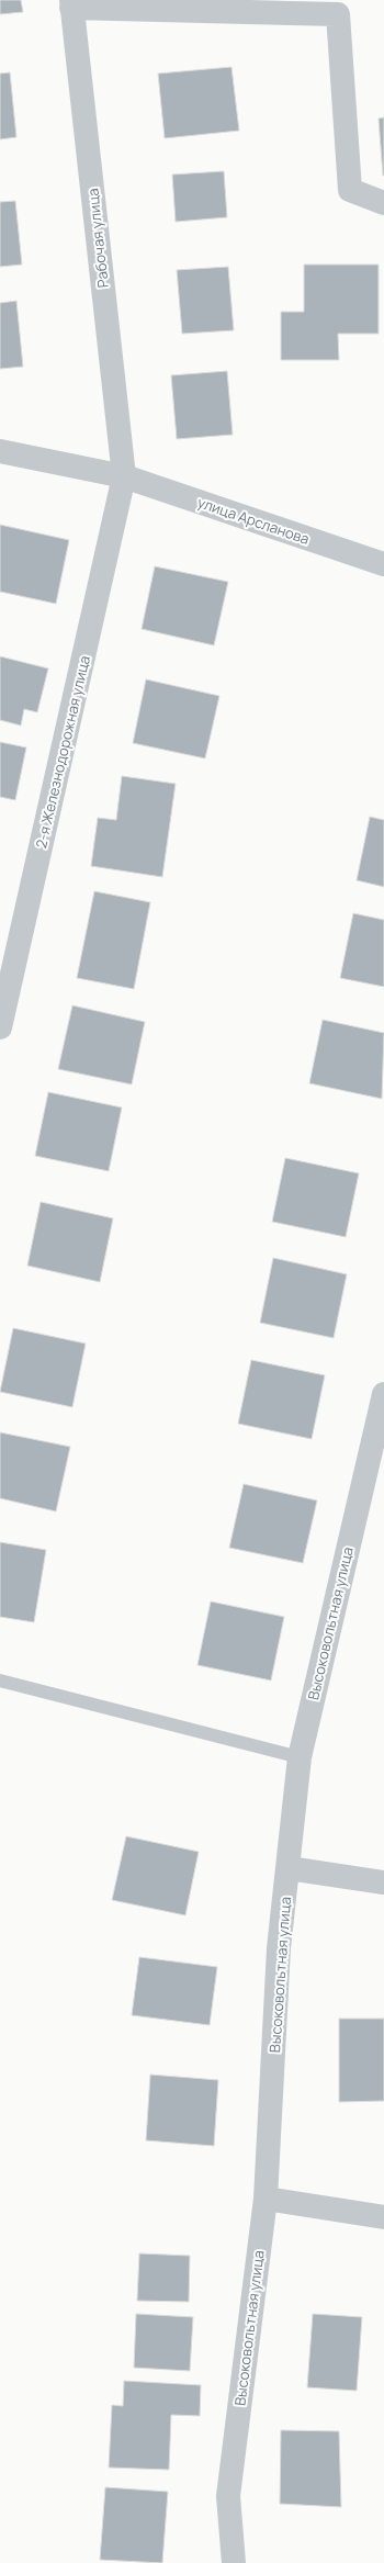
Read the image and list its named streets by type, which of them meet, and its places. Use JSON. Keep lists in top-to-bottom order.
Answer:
{
  "streets": {
    "street": [
      "Рабочая улица",
      "улица Арсланова",
      "2-я Железнодорожная улица",
      "Высоковольтная улица"
    ]
  },
  "crossings": [
    ["Рабочая улица", "улица Арсланова"],
    ["Рабочая улица", "2-я Железнодорожная улица"],
    ["улица Арсланова", "2-я Железнодорожная улица"]
  ]
}
